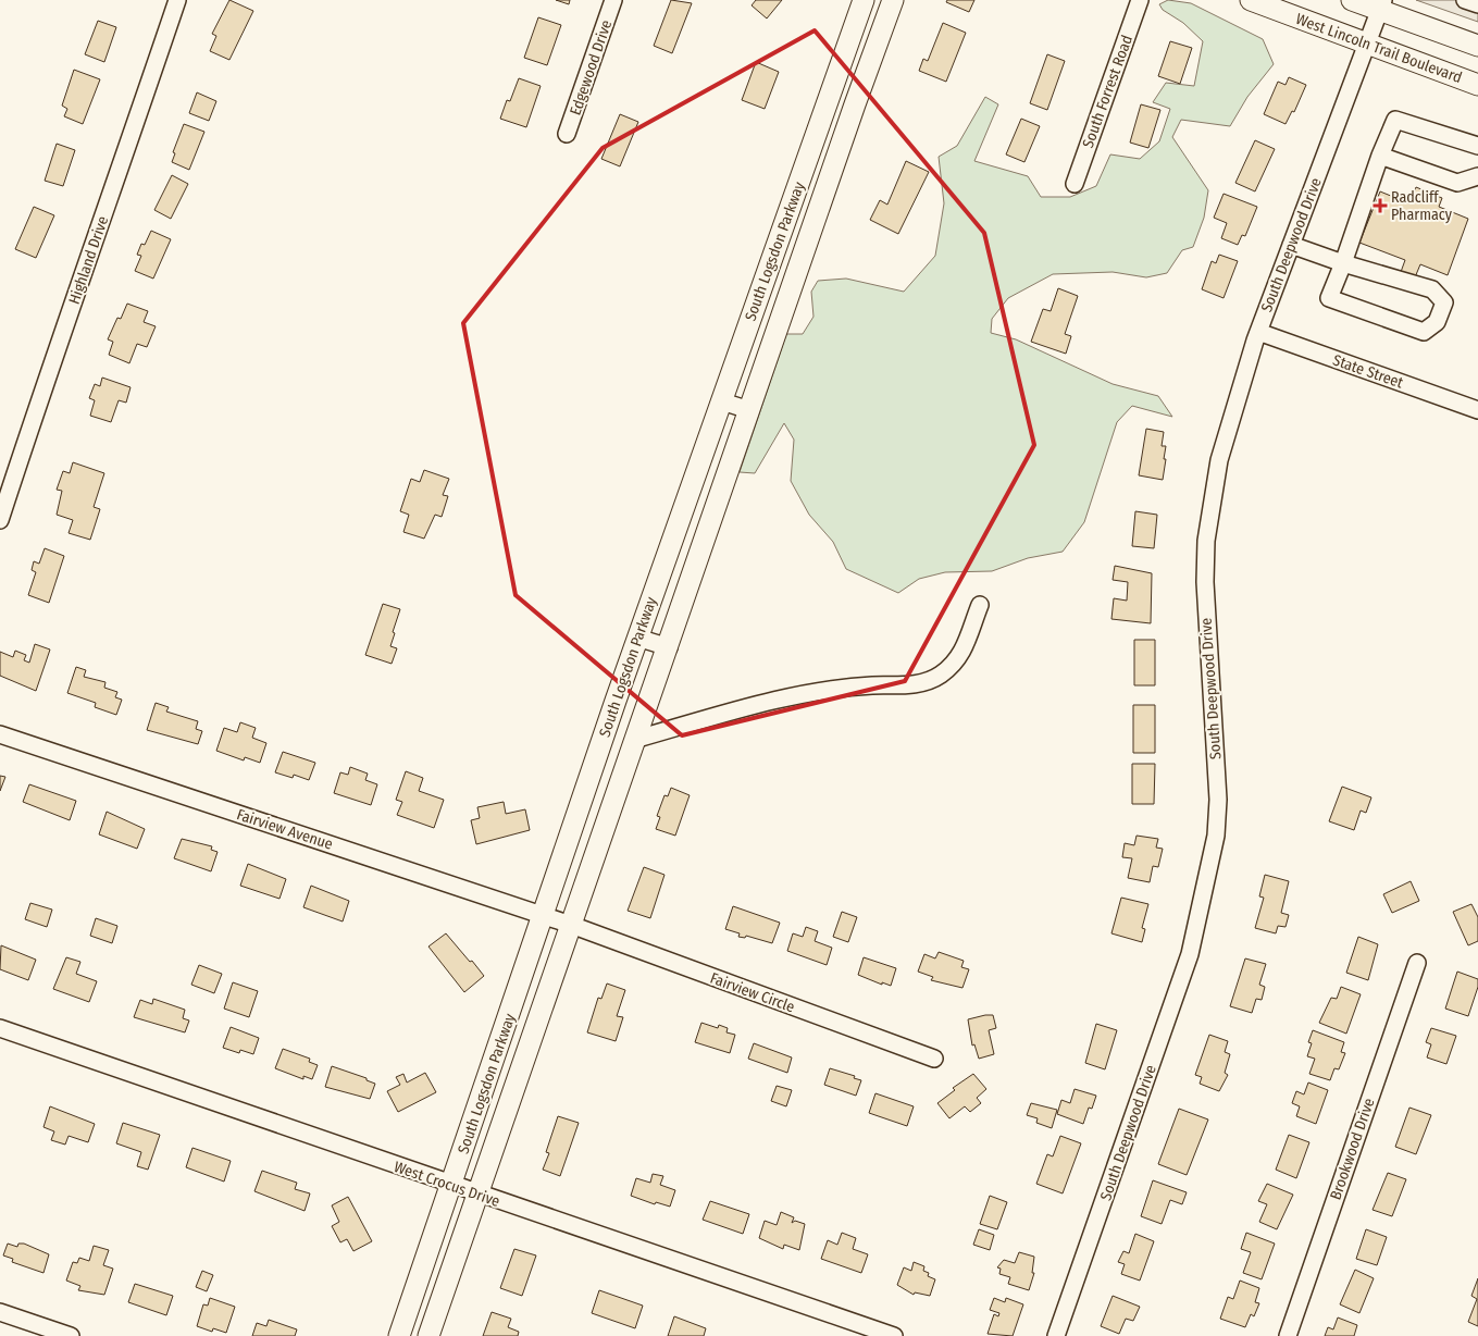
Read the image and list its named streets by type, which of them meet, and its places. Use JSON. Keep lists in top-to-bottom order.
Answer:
{
  "streets": {
    "main road": ["West Lincoln Trail Boulevard", "South Logsdon Parkway"],
    "street": [
      "Edgewood Drive",
      "South Forrest Road",
      "South Deepwood Drive",
      "Highland Drive",
      "State Street",
      "Fairview Avenue",
      "Fairview Circle",
      "Brookwood Drive",
      "West Crocus Drive"
    ]
  },
  "crossings": [
    ["West Lincoln Trail Boulevard", "South Deepwood Drive"],
    ["South Deepwood Drive", "State Street"],
    ["South Logsdon Parkway", "Fairview Avenue"],
    ["South Logsdon Parkway", "Fairview Circle"],
    ["South Logsdon Parkway", "West Crocus Drive"],
    ["Fairview Avenue", "Fairview Circle"]
  ],
  "places": {
    "health": ["Radcliff Pharmacy"]
  }
}
